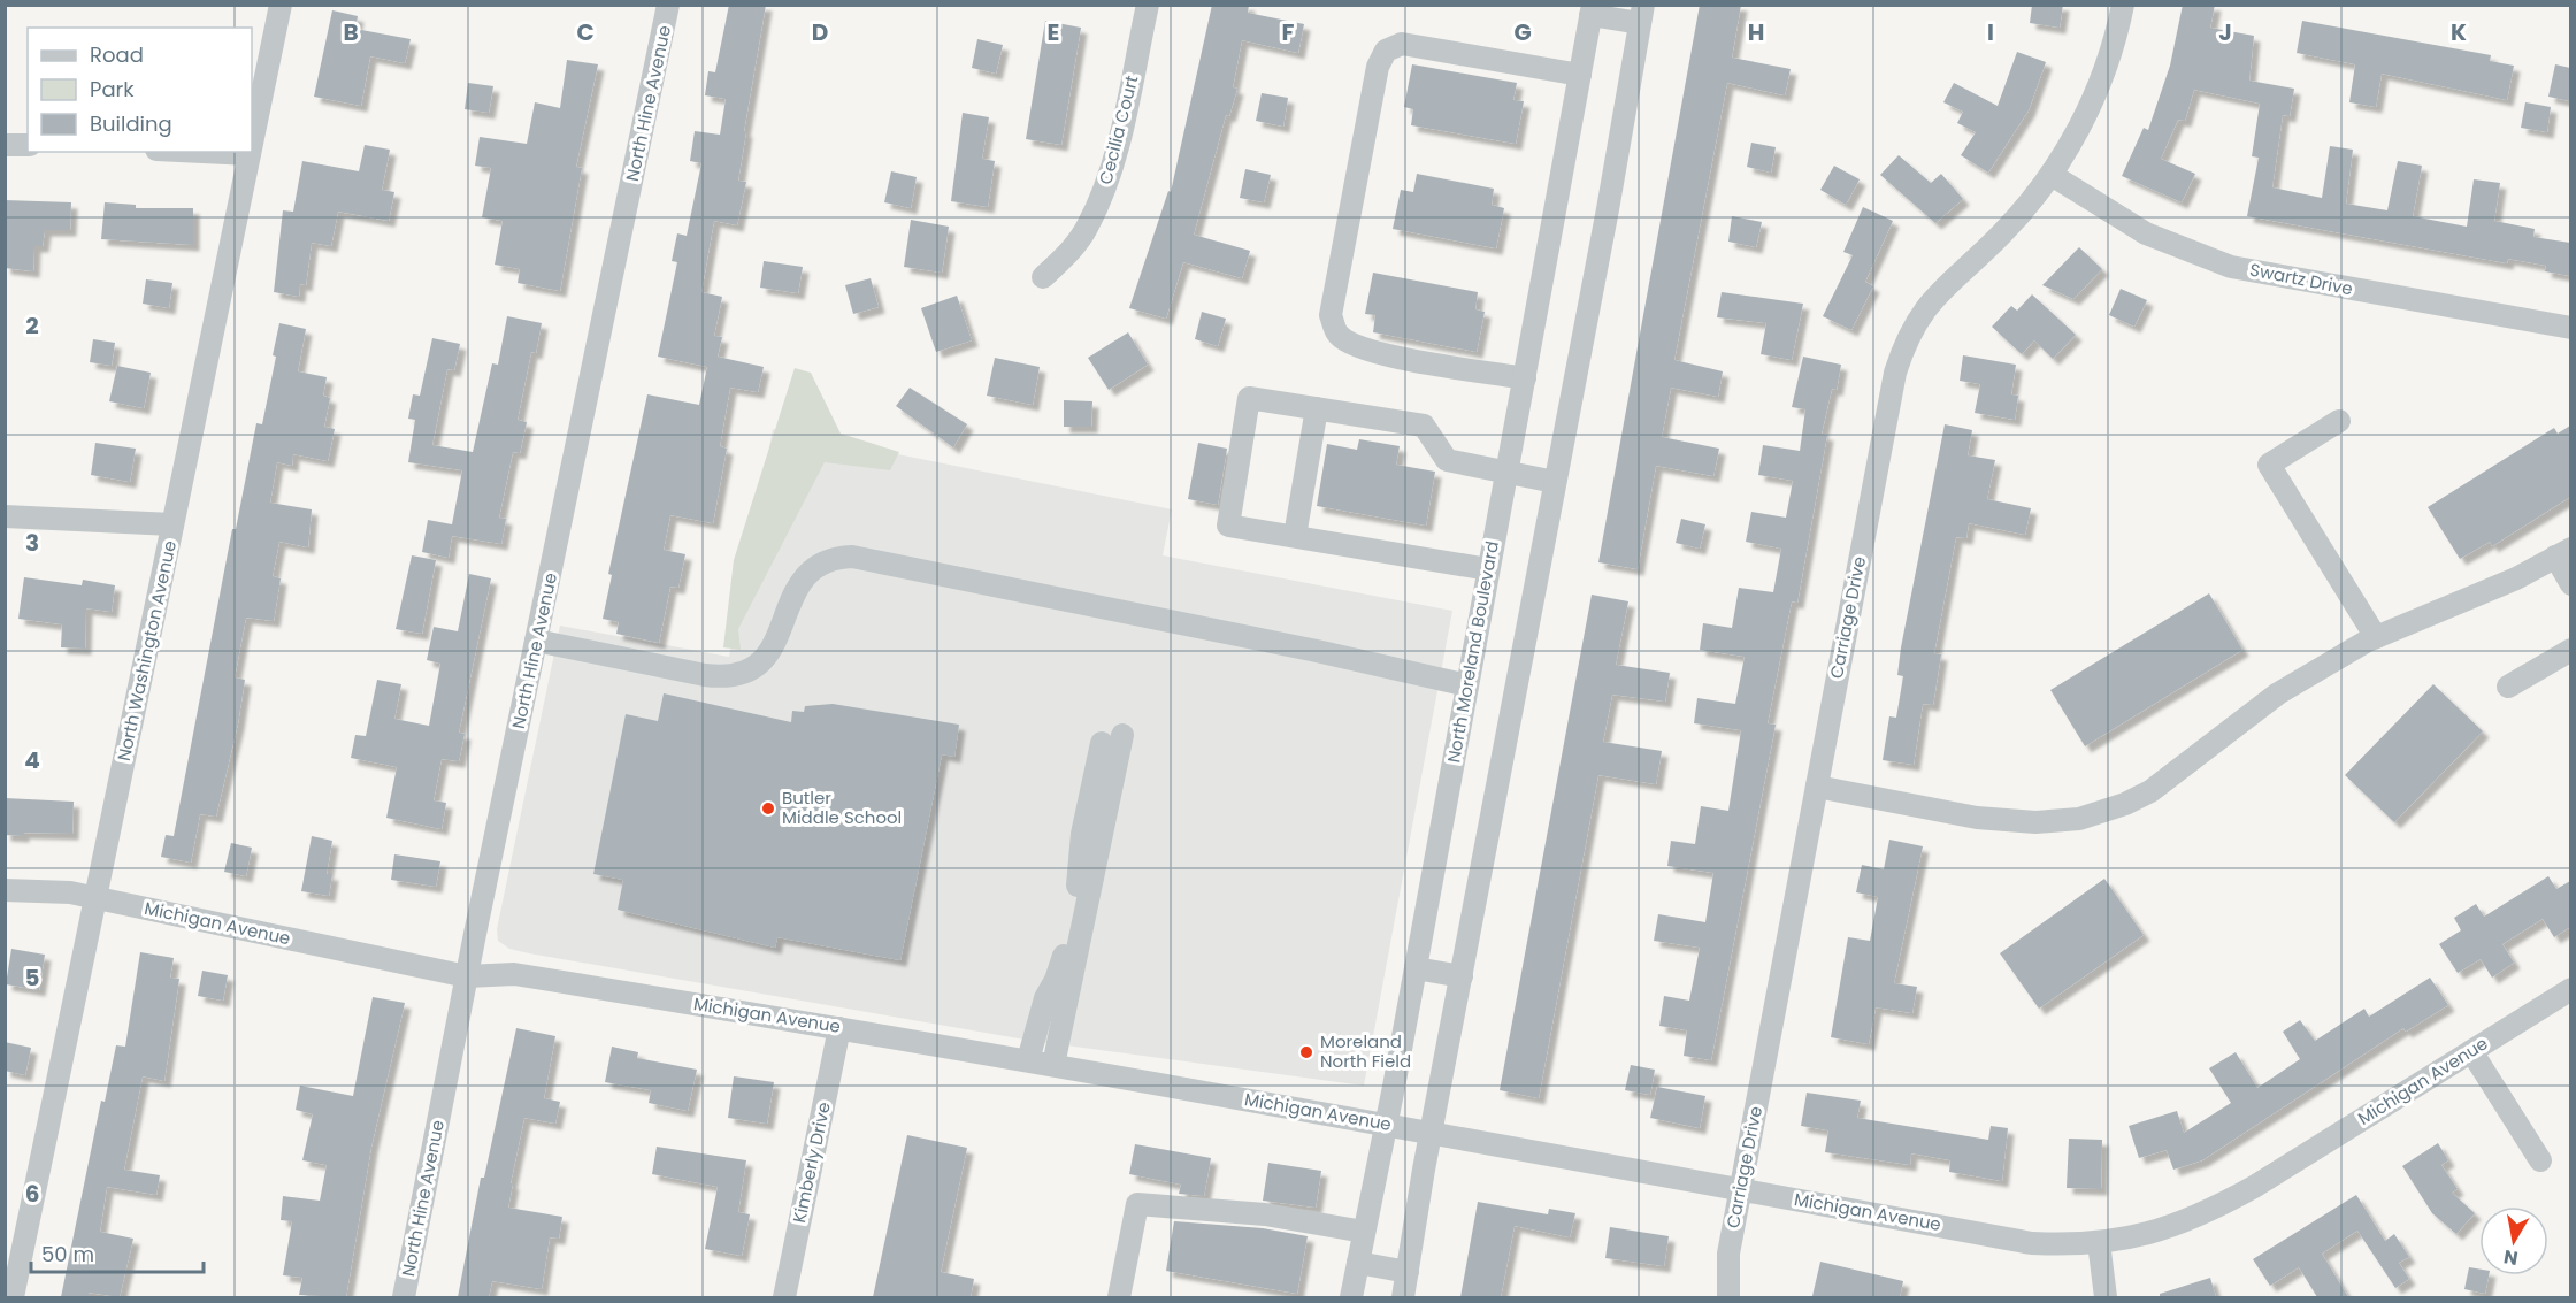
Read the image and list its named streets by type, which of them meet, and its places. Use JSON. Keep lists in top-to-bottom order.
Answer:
{
  "streets": {
    "street": [
      "North Hine Avenue",
      "Cecilia Court",
      "Swartz Drive",
      "Carriage Drive",
      "North Washington Avenue",
      "North Moreland Boulevard",
      "Michigan Avenue",
      "Kimberly Drive"
    ]
  },
  "crossings": [
    ["North Hine Avenue", "Michigan Avenue"],
    ["Swartz Drive", "Carriage Drive"],
    ["Carriage Drive", "Michigan Avenue"],
    ["North Washington Avenue", "Michigan Avenue"],
    ["North Moreland Boulevard", "Michigan Avenue"],
    ["Michigan Avenue", "Kimberly Drive"]
  ],
  "places": ["Butler Middle School", "Moreland North Field"],
  "legend": ["Road", "Park", "Building"],
  "scale_bar": "50 m",
  "north": "bottom",
  "grid": {
    "columns": [
      "B",
      "C",
      "D",
      "E",
      "F",
      "G",
      "H",
      "I",
      "J",
      "K"
    ],
    "rows": [
      "2",
      "3",
      "4",
      "5",
      "6"
    ]
  }
}
